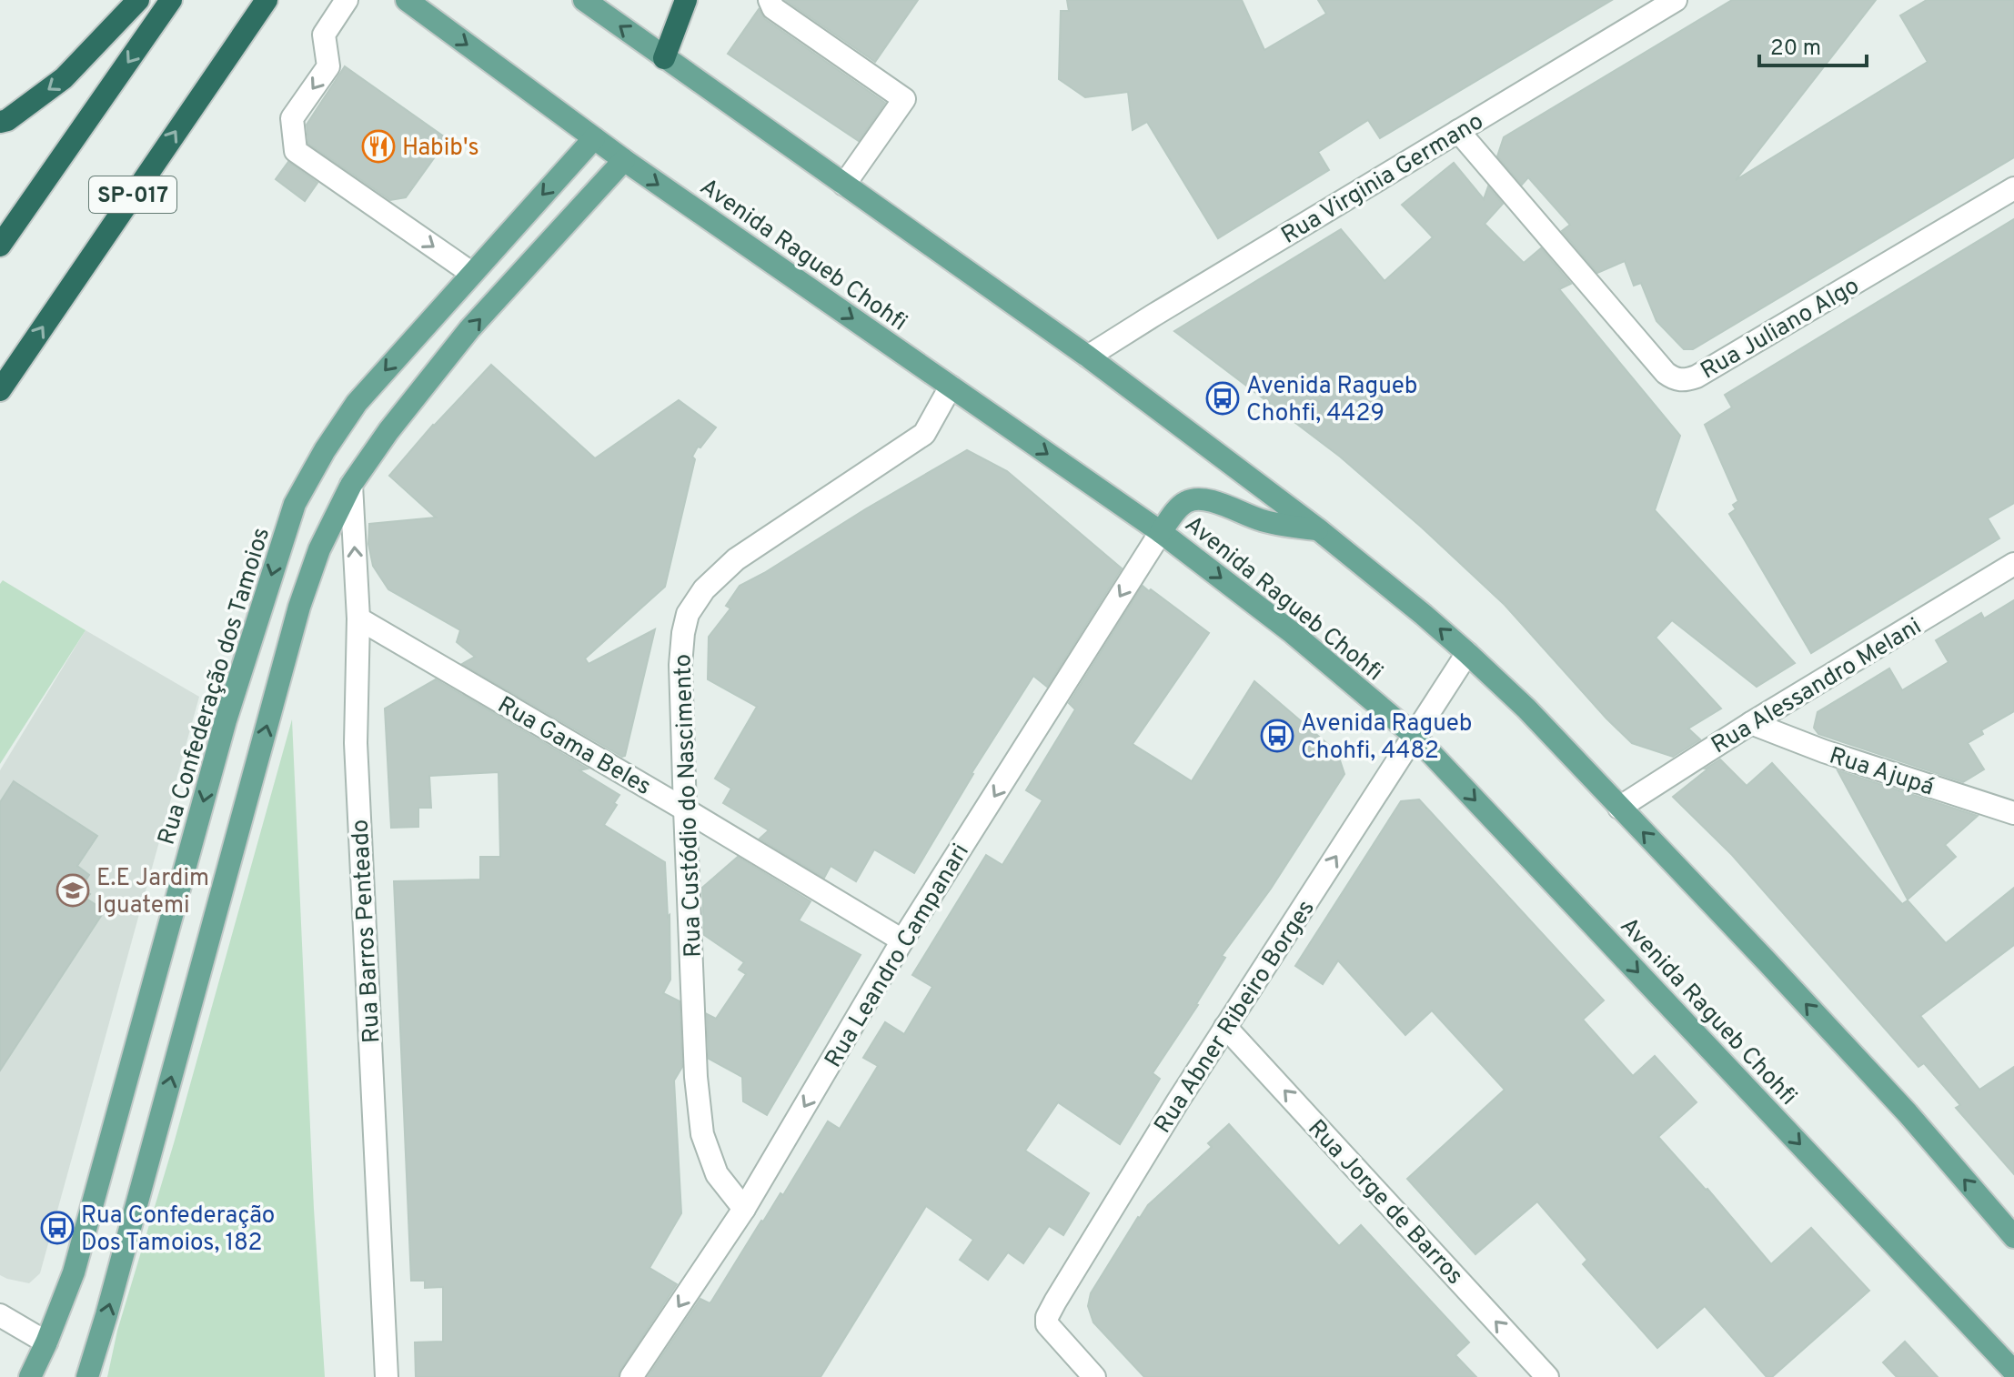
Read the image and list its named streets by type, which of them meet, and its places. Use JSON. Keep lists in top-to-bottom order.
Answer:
{
  "streets": {
    "highway": ["SP-017"],
    "main road": ["Avenida Ragueb Chohfi", "Rua Confederação dos Tamoios"],
    "street": [
      "Rua Virginia Germano",
      "Rua Juliano Algo",
      "Rua Alessandro Melani",
      "Rua Gama Beles",
      "Rua Ajupá",
      "Rua Custódio do Nascimento",
      "Rua Barros Penteado",
      "Rua Leandro Campanari",
      "Rua Abner Ribeiro Borges",
      "Rua Jorge de Barros"
    ]
  },
  "crossings": [
    ["Rua Virginia Germano", "Rua Juliano Algo"],
    ["Avenida Ragueb Chohfi", "Rua Confederação dos Tamoios"],
    ["Avenida Ragueb Chohfi", "Rua Custódio do Nascimento"],
    ["Avenida Ragueb Chohfi", "Rua Leandro Campanari"],
    ["Avenida Ragueb Chohfi", "Rua Abner Ribeiro Borges"],
    ["Rua Alessandro Melani", "Rua Ajupá"],
    ["Rua Gama Beles", "Rua Custódio do Nascimento"],
    ["Rua Gama Beles", "Rua Barros Penteado"],
    ["Rua Gama Beles", "Rua Leandro Campanari"],
    ["Rua Custódio do Nascimento", "Rua Leandro Campanari"],
    ["Rua Abner Ribeiro Borges", "Rua Jorge de Barros"]
  ],
  "one_way": ["Rua Leandro Campanari", "Rua Abner Ribeiro Borges", "Rua Jorge de Barros"],
  "places": {
    "restaurant": ["Habib's"],
    "bus stop": ["Avenida Ragueb Chohfi, 4429", "Avenida Ragueb Chohfi, 4482", "Rua Confederação Dos Tamoios, 182"],
    "school or university": ["E.E Jardim Iguatemi"]
  },
  "scale_bar": "20 m"
}
